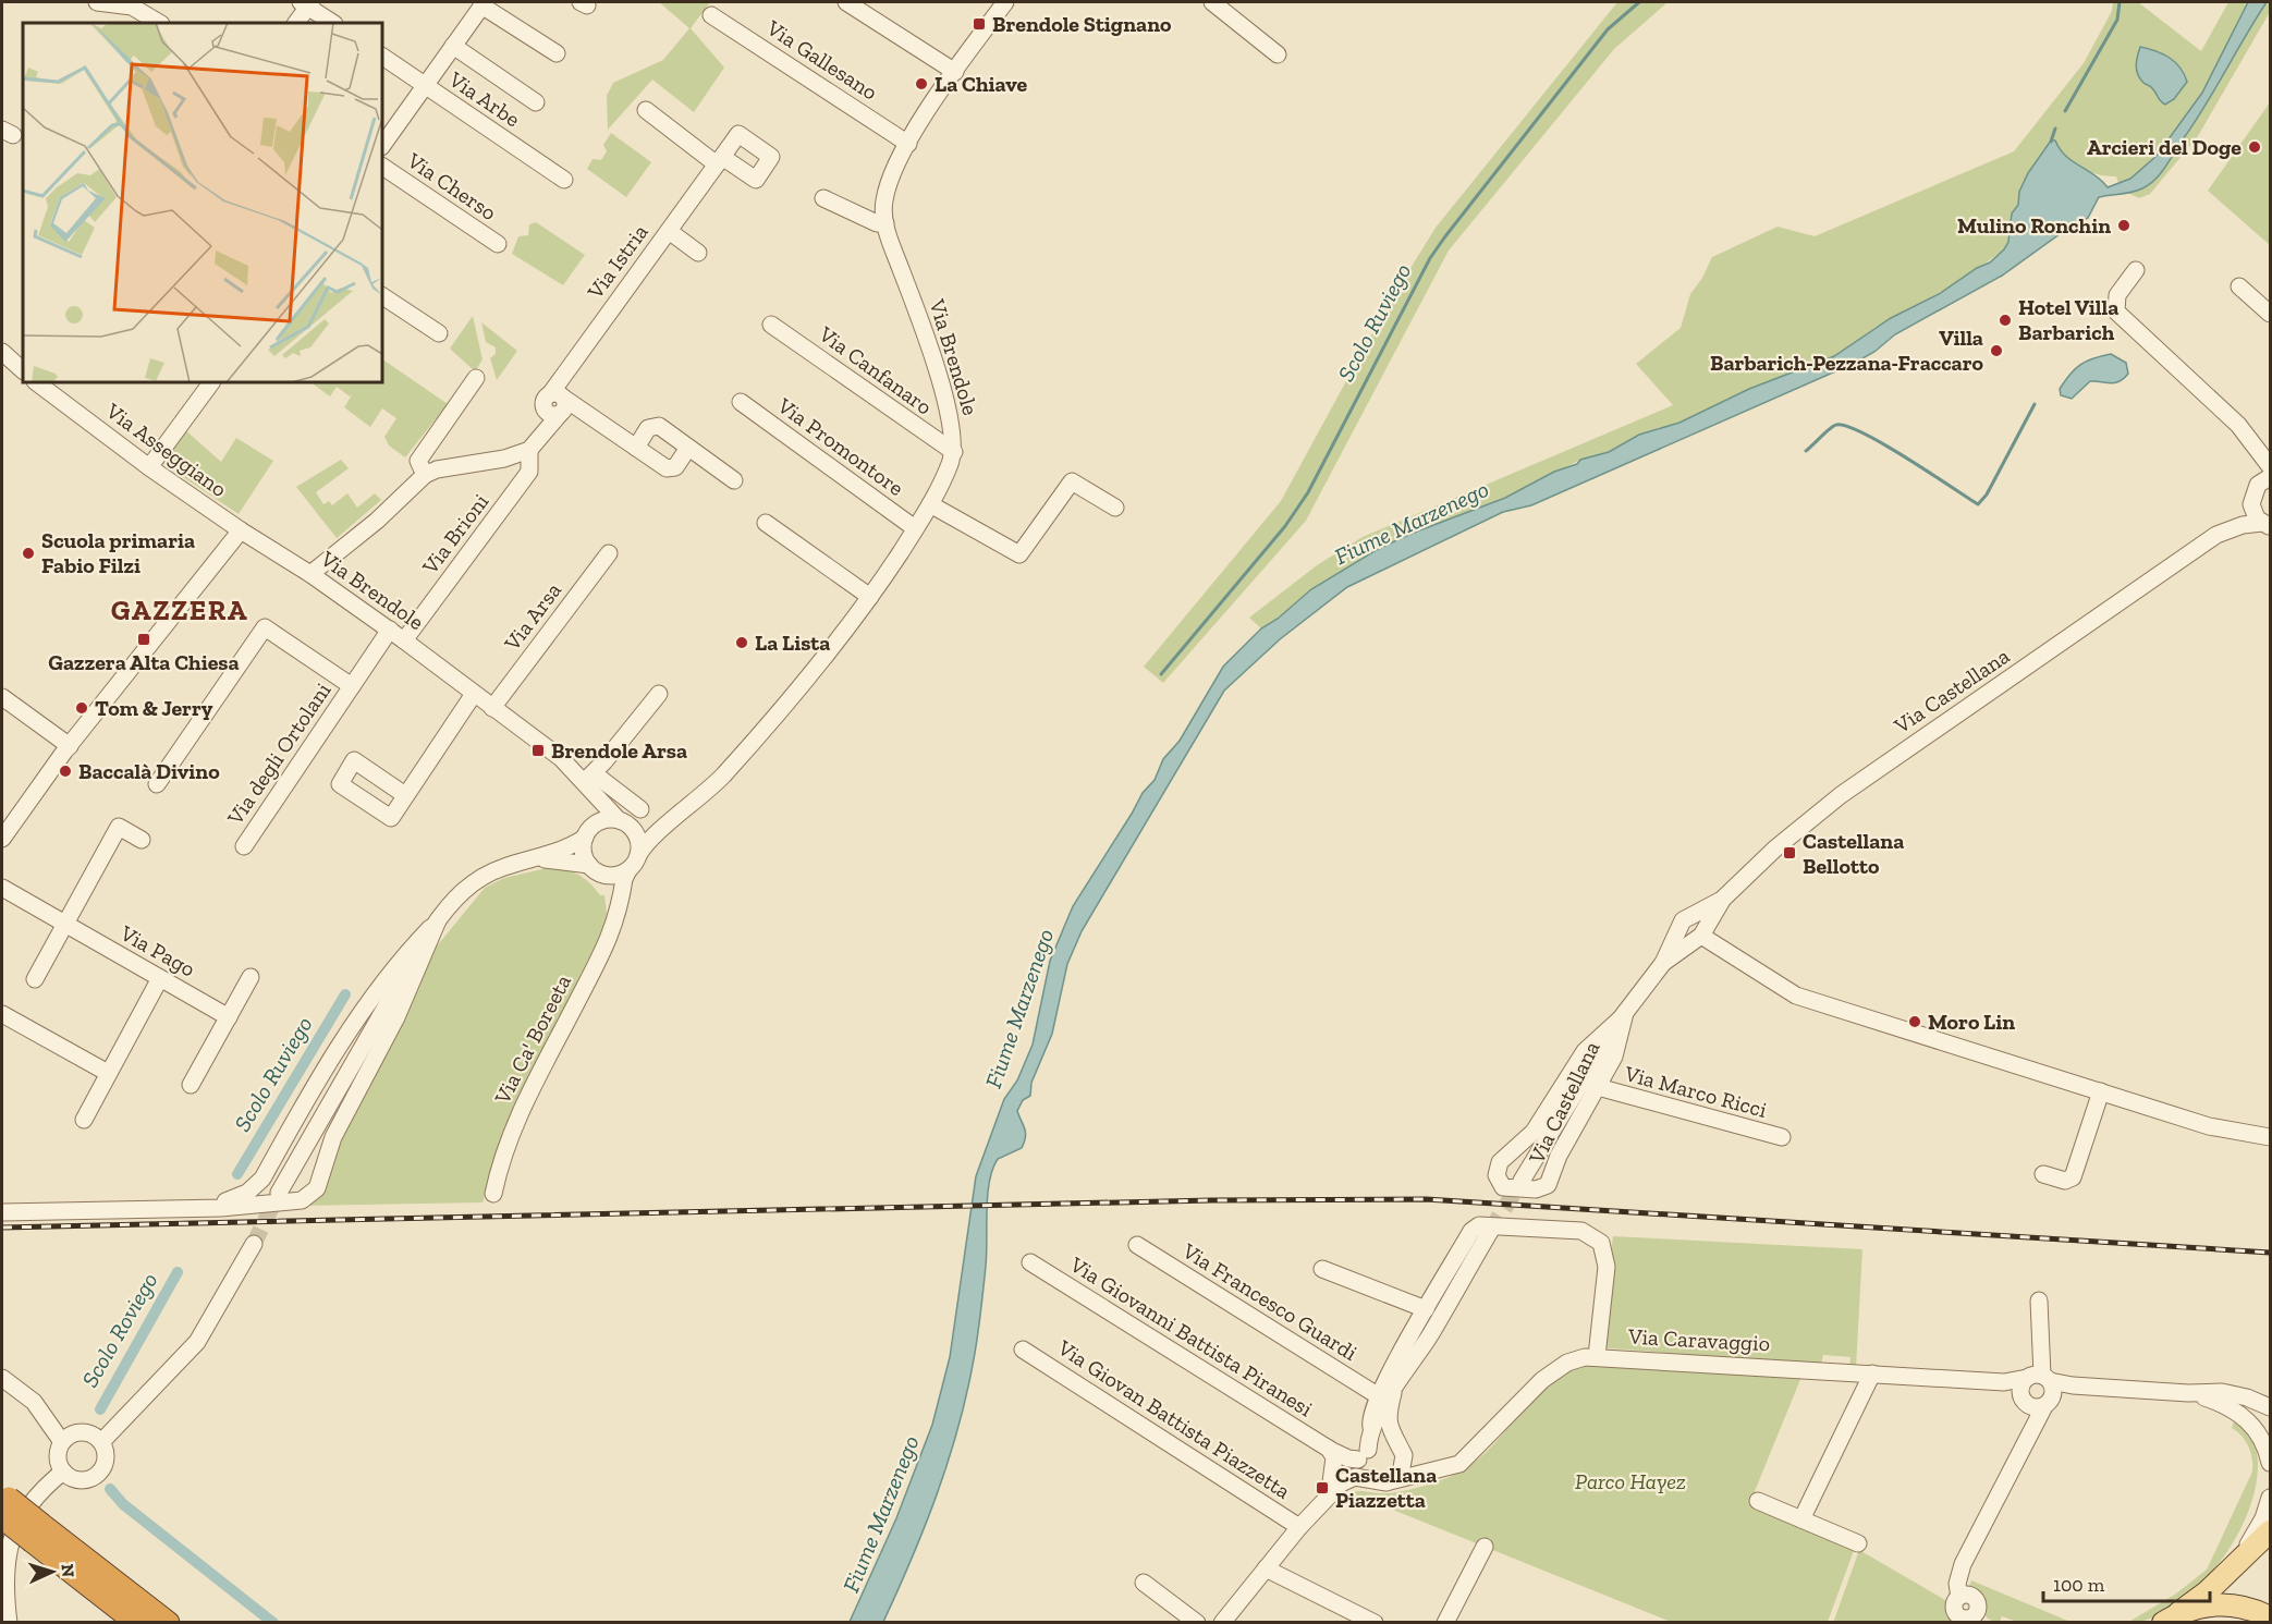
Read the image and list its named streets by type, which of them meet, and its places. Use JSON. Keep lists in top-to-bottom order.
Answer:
{
  "streets": {
    "street": [
      "Via Gallesano",
      "Via Arbe",
      "Via Cherso",
      "Via Istria",
      "Via Brendole",
      "Via Canfanaro",
      "Via Promontore",
      "Via Asseggiano",
      "Via Brioni",
      "Via Arsa",
      "Via Castellana",
      "Via degli Ortolani",
      "Via Pago",
      "Via Ca' Boreeta",
      "Via Marco Ricci",
      "Via Francesco Guardi",
      "Via Giovanni Battista Piranesi",
      "Via Caravaggio",
      "Via Giovan Battista Piazzetta"
    ]
  },
  "crossings": [
    ["Via Gallesano", "Via Brendole"],
    ["Via Istria", "Via Brioni"],
    ["Via Brendole", "Via Canfanaro"],
    ["Via Brendole", "Via Asseggiano"],
    ["Via Brendole", "Via Brioni"],
    ["Via Brendole", "Via Arsa"],
    ["Via Brendole", "Via degli Ortolani"],
    ["Via Brendole", "Via Ca' Boreeta"],
    ["Via Castellana", "Via Marco Ricci"],
    ["Via Giovanni Battista Piranesi", "Via Caravaggio"]
  ],
  "districts": ["GAZZERA"],
  "water": ["Scolo Ruviego", "Fiume Marzenego", "Scolo Roviego"],
  "parks": ["Parco Hayez"],
  "places": {
    "transit": [
      "Brendole Stignano",
      "Gazzera Alta Chiesa",
      "Brendole Arsa",
      "Castellana Bellotto",
      "Castellana Piazzetta"
    ],
    "other": [
      "La Chiave",
      "Arcieri del Doge",
      "Mulino Ronchin",
      "Hotel Villa Barbarich",
      "Villa Barbarich-Pezzana-Fraccaro",
      "Scuola primaria Fabio Filzi",
      "La Lista",
      "Tom & Jerry",
      "Baccalà Divino",
      "Moro Lin"
    ]
  },
  "scale_bar": "100 m",
  "north": "right"
}
